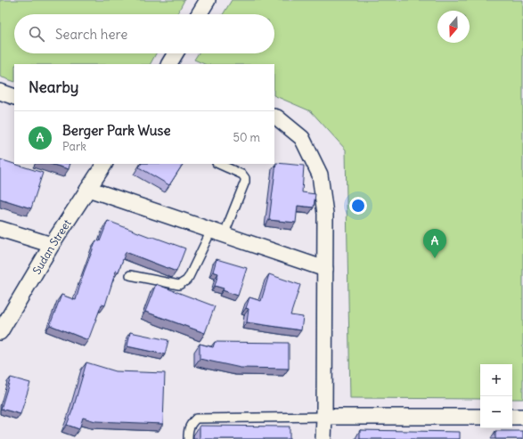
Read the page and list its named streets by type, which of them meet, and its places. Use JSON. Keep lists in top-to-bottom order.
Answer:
{
  "streets": {
    "street": ["Sudan Street"]
  },
  "north": "bottom",
  "page": {
    "search": "Search here",
    "heading": "Nearby",
    "list": [
      {
        "mark": "A",
        "name": "Berger Park Wuse",
        "note": "Park",
        "value": "50 m"
      }
    ],
    "pins": "A",
    "map_buttons": ["+", "−"]
  }
}
